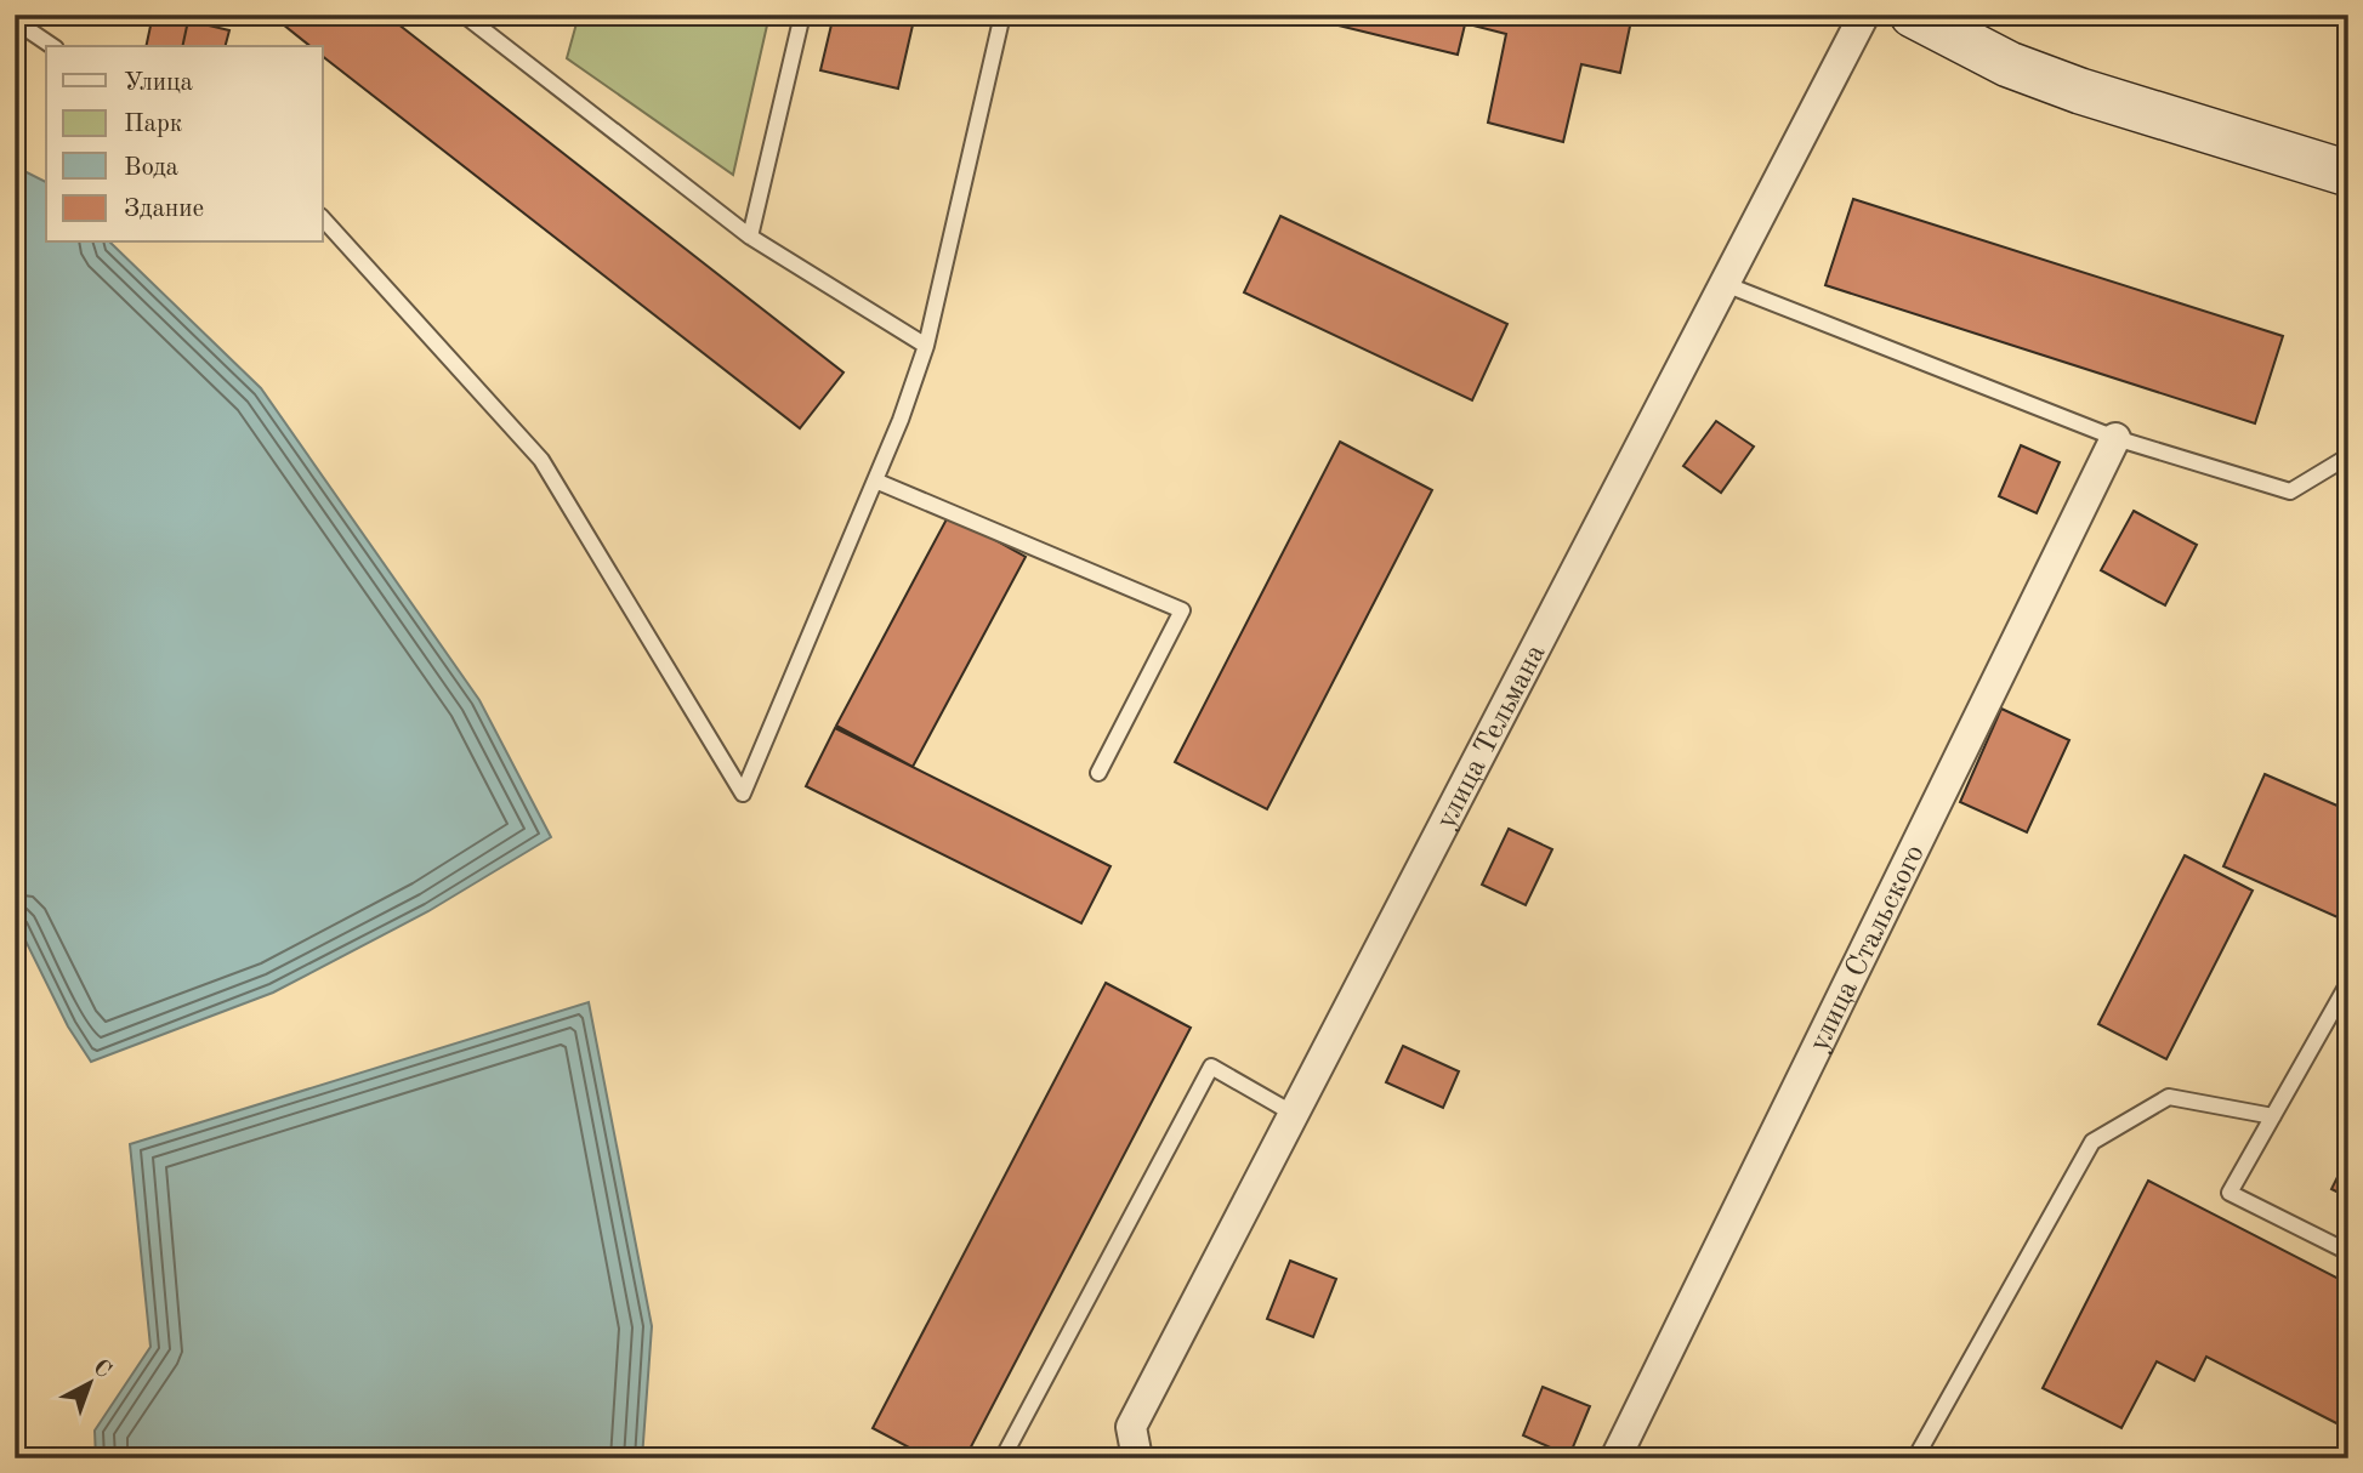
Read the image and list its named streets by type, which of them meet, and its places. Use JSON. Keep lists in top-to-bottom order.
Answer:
{
  "streets": {
    "street": ["улица Тельмана", "улица Стальского"]
  },
  "legend": [
    "Улица",
    "Парк",
    "Вода",
    "Здание"
  ],
  "north": "top right"
}
